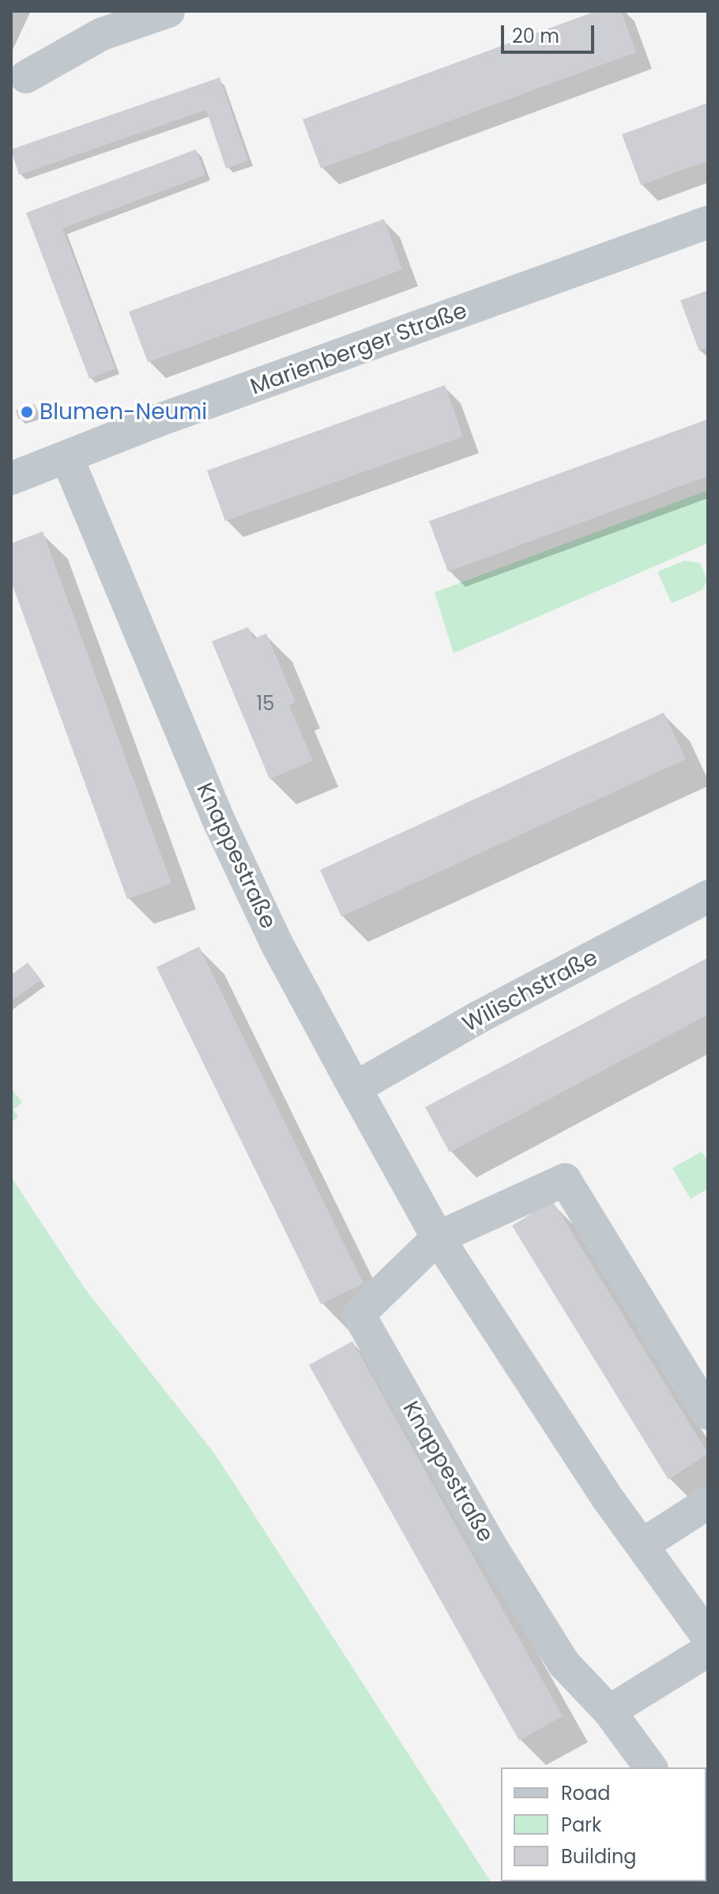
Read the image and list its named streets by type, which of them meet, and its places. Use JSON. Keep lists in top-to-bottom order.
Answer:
{
  "streets": {
    "street": ["Marienberger Straße", "Knappestraße", "Wilischstraße"]
  },
  "crossings": [
    ["Marienberger Straße", "Knappestraße"],
    ["Knappestraße", "Wilischstraße"]
  ],
  "places": ["Blumen-Neumi"],
  "house_numbers": ["15"],
  "legend": ["Road", "Park", "Building"],
  "scale_bar": "20 m"
}
